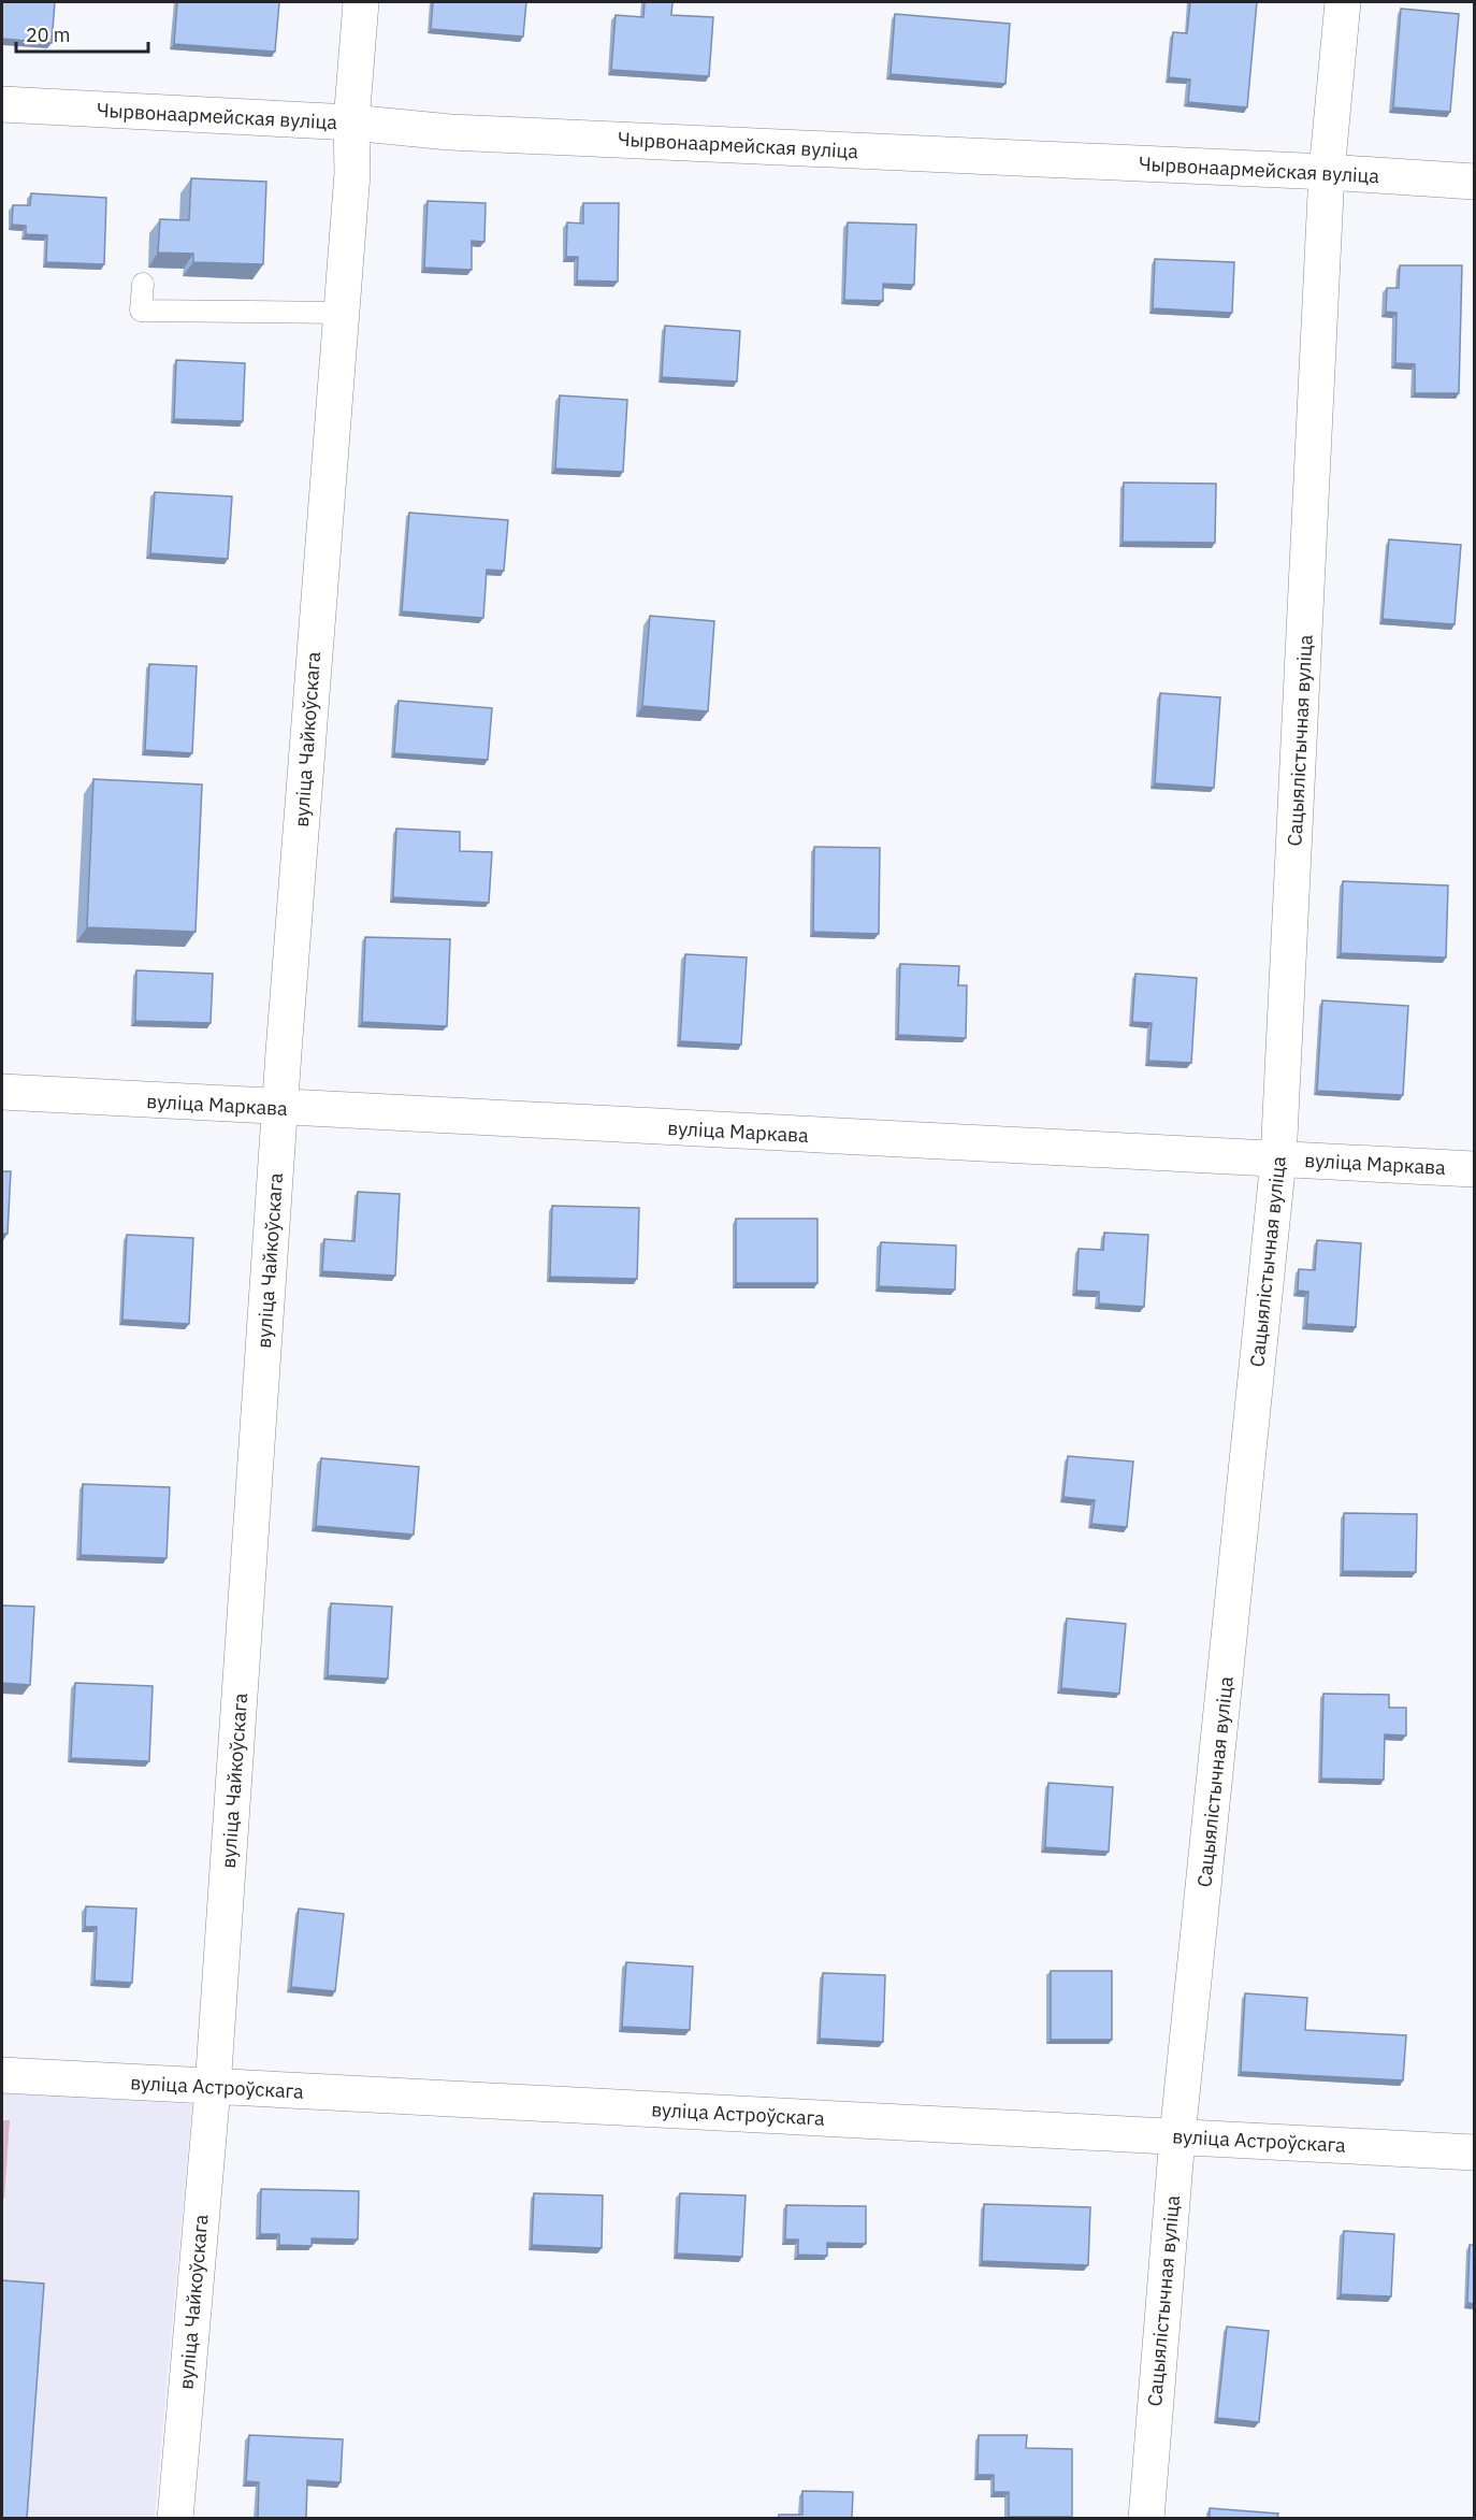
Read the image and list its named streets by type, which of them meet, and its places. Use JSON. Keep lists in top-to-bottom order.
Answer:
{
  "streets": {
    "street": [
      "Чырвонаармейская вуліца",
      "вуліца Чайкоўскага",
      "Сацыялістычная вуліца",
      "вуліца Маркава",
      "вуліца Астроўскага"
    ]
  },
  "crossings": [
    ["Чырвонаармейская вуліца", "вуліца Чайкоўскага"],
    ["Чырвонаармейская вуліца", "Сацыялістычная вуліца"],
    ["вуліца Чайкоўскага", "вуліца Маркава"],
    ["вуліца Чайкоўскага", "вуліца Астроўскага"],
    ["Сацыялістычная вуліца", "вуліца Маркава"],
    ["Сацыялістычная вуліца", "вуліца Астроўскага"]
  ],
  "scale_bar": "20 m"
}
